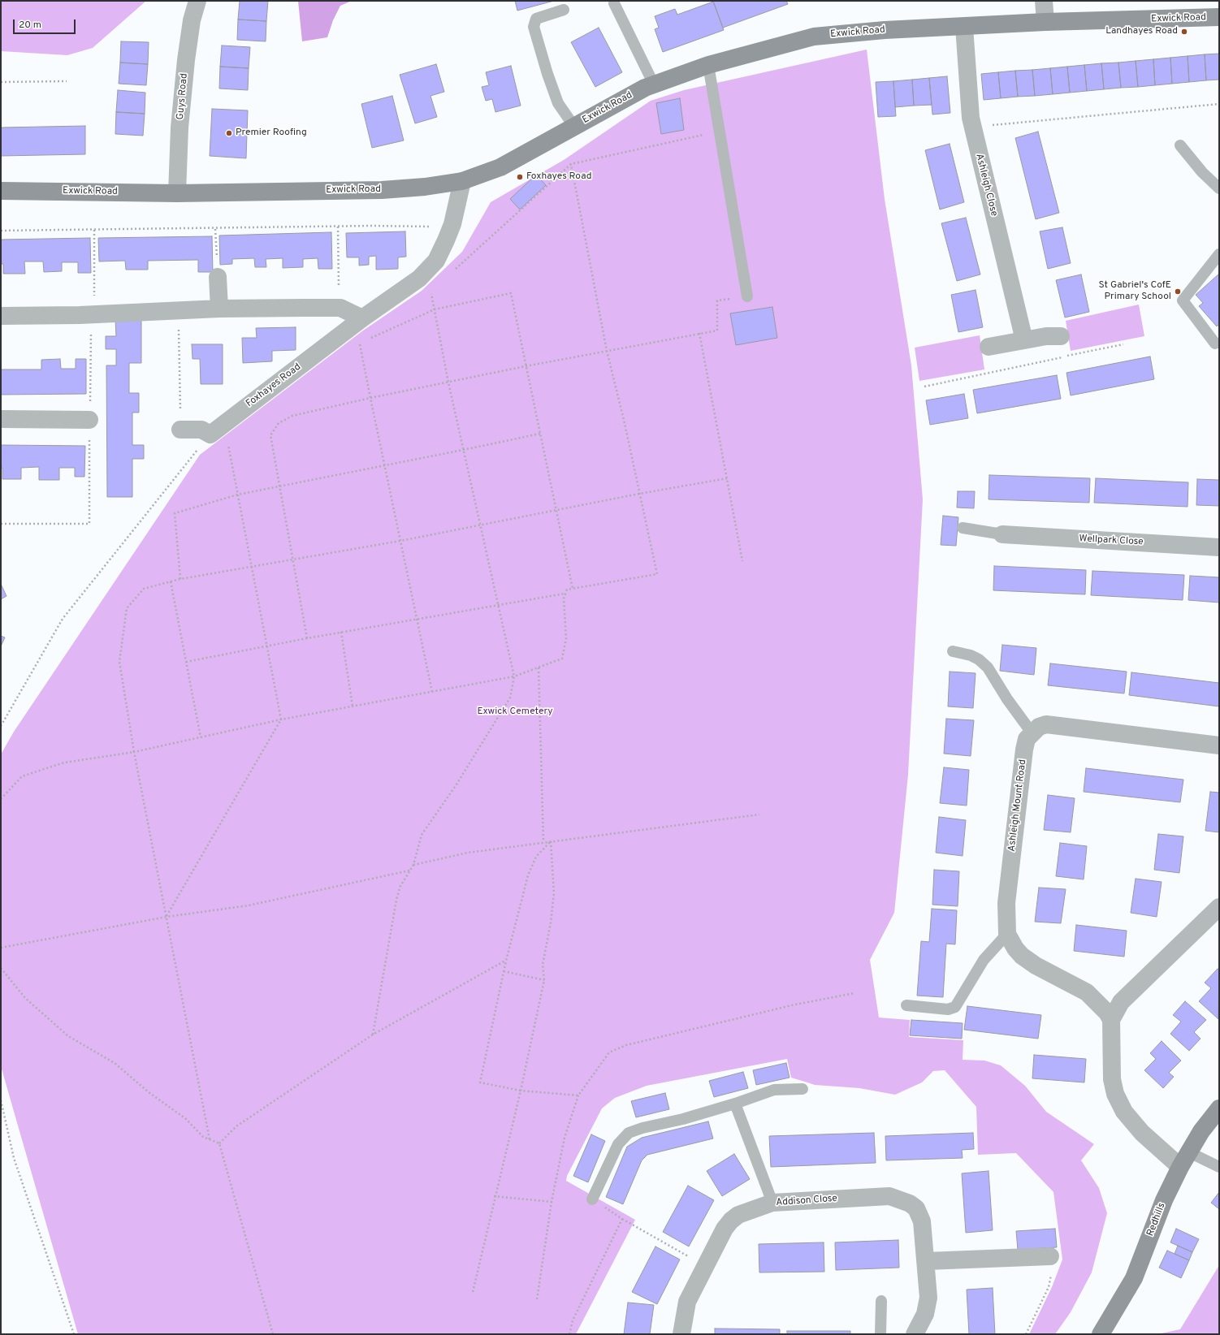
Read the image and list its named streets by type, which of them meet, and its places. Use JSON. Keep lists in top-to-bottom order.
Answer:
{
  "streets": {
    "street": [
      "Exwick Road",
      "Guys Road",
      "Ashleigh Close",
      "Foxhayes Road",
      "Wellpark Close",
      "Ashleigh Mount Road",
      "Addison Close",
      "Redhills"
    ]
  },
  "crossings": [
    ["Exwick Road", "Guys Road"],
    ["Exwick Road", "Ashleigh Close"],
    ["Exwick Road", "Foxhayes Road"],
    ["Ashleigh Mount Road", "Redhills"]
  ],
  "parks": ["Exwick Cemetery"],
  "places": [
    "Landhayes Road",
    "Premier Roofing",
    "Foxhayes Road",
    "St Gabriel's CofE Primary School"
  ],
  "scale_bar": "20 m"
}
